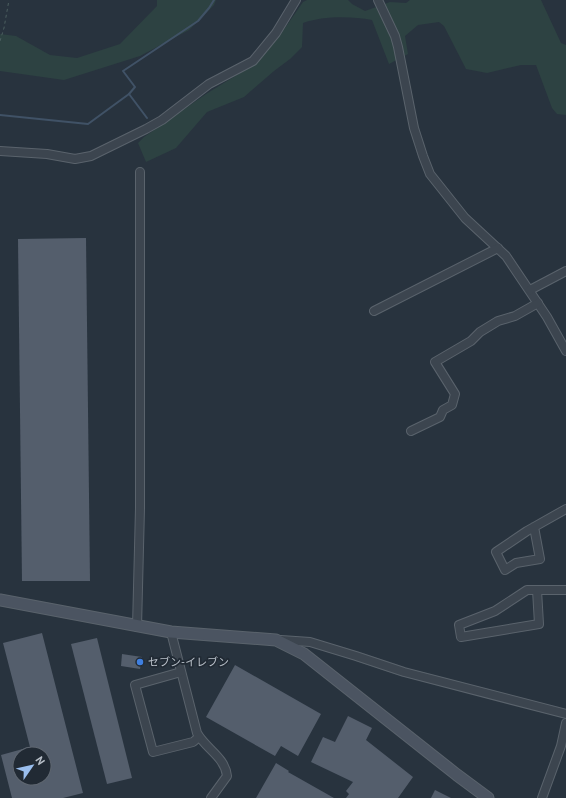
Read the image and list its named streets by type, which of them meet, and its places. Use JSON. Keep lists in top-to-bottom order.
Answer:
{
  "places": ["セブン-イレブン"],
  "north": "top right"
}
